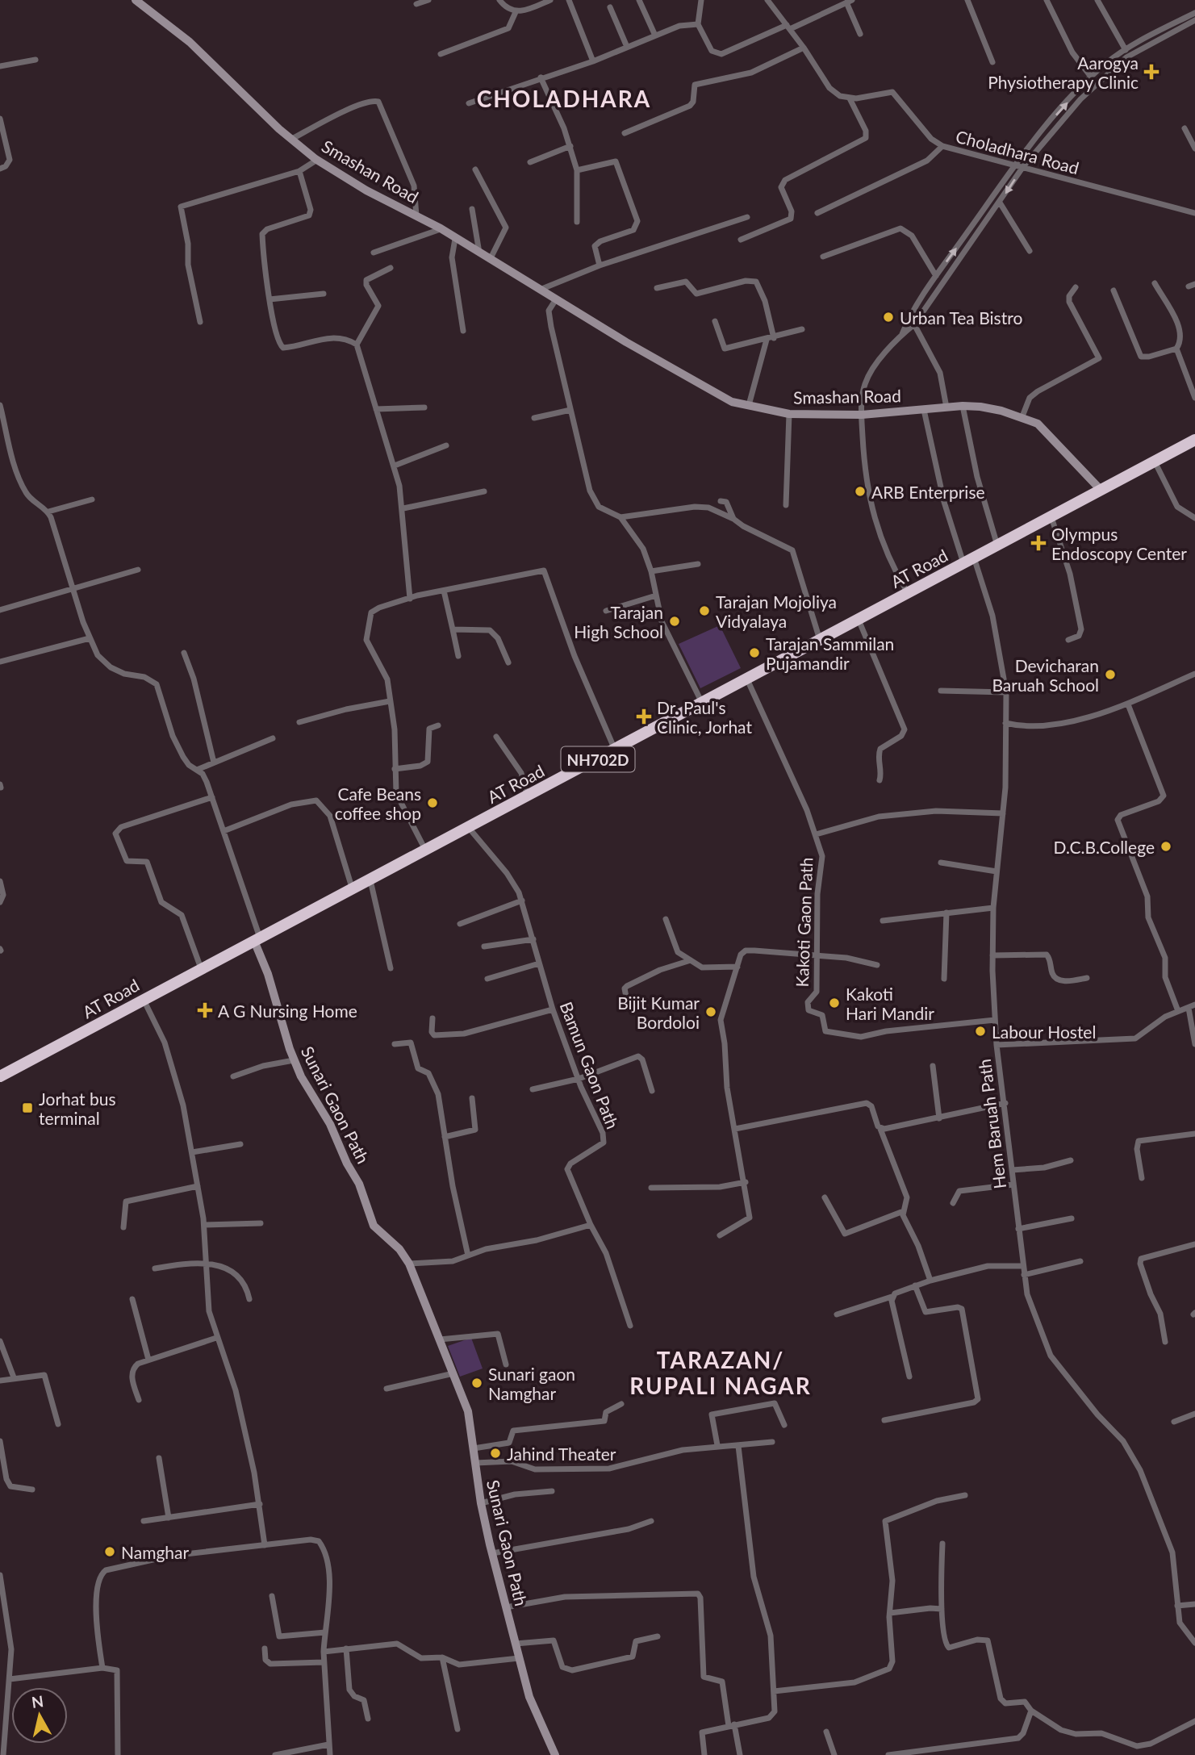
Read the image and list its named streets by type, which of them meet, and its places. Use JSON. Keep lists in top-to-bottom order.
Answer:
{
  "streets": {
    "highway": ["AT Road", "NH702D"],
    "street": [
      "Choladhara Road",
      "Smashan Road",
      "Kakoti Gaon Path",
      "Bamun Gaon Path",
      "Sunari Gaon Path",
      "Hem Baruah Path"
    ]
  },
  "crossings": [
    ["Smashan Road", "AT Road"],
    ["Smashan Road", "Hem Baruah Path"],
    ["AT Road", "Kakoti Gaon Path"],
    ["AT Road", "Bamun Gaon Path"],
    ["AT Road", "Sunari Gaon Path"],
    ["AT Road", "Hem Baruah Path"],
    ["Kakoti Gaon Path", "Hem Baruah Path"]
  ],
  "districts": ["CHOLADHARA", "TARAZAN/ RUPALI NAGAR"],
  "places": {
    "health": [
      "Aarogya Physiotherapy Clinic",
      "Olympus Endoscopy Center",
      "Dr. Paul's Clinic, Jorhat",
      "A G Nursing Home"
    ],
    "other": [
      "Urban Tea Bistro",
      "ARB Enterprise",
      "Tarajan Mojoliya Vidyalaya",
      "Tarajan High School",
      "Tarajan Sammilan Pujamandir",
      "Devicharan Baruah School",
      "Cafe Beans coffee shop",
      "D.C.B.College",
      "Kakoti Hari Mandir",
      "Bijit Kumar Bordoloi",
      "Labour Hostel",
      "Sunari gaon Namghar",
      "Jahind Theater",
      "Namghar"
    ],
    "transit": ["Jorhat bus terminal"]
  },
  "north": "top"
}
